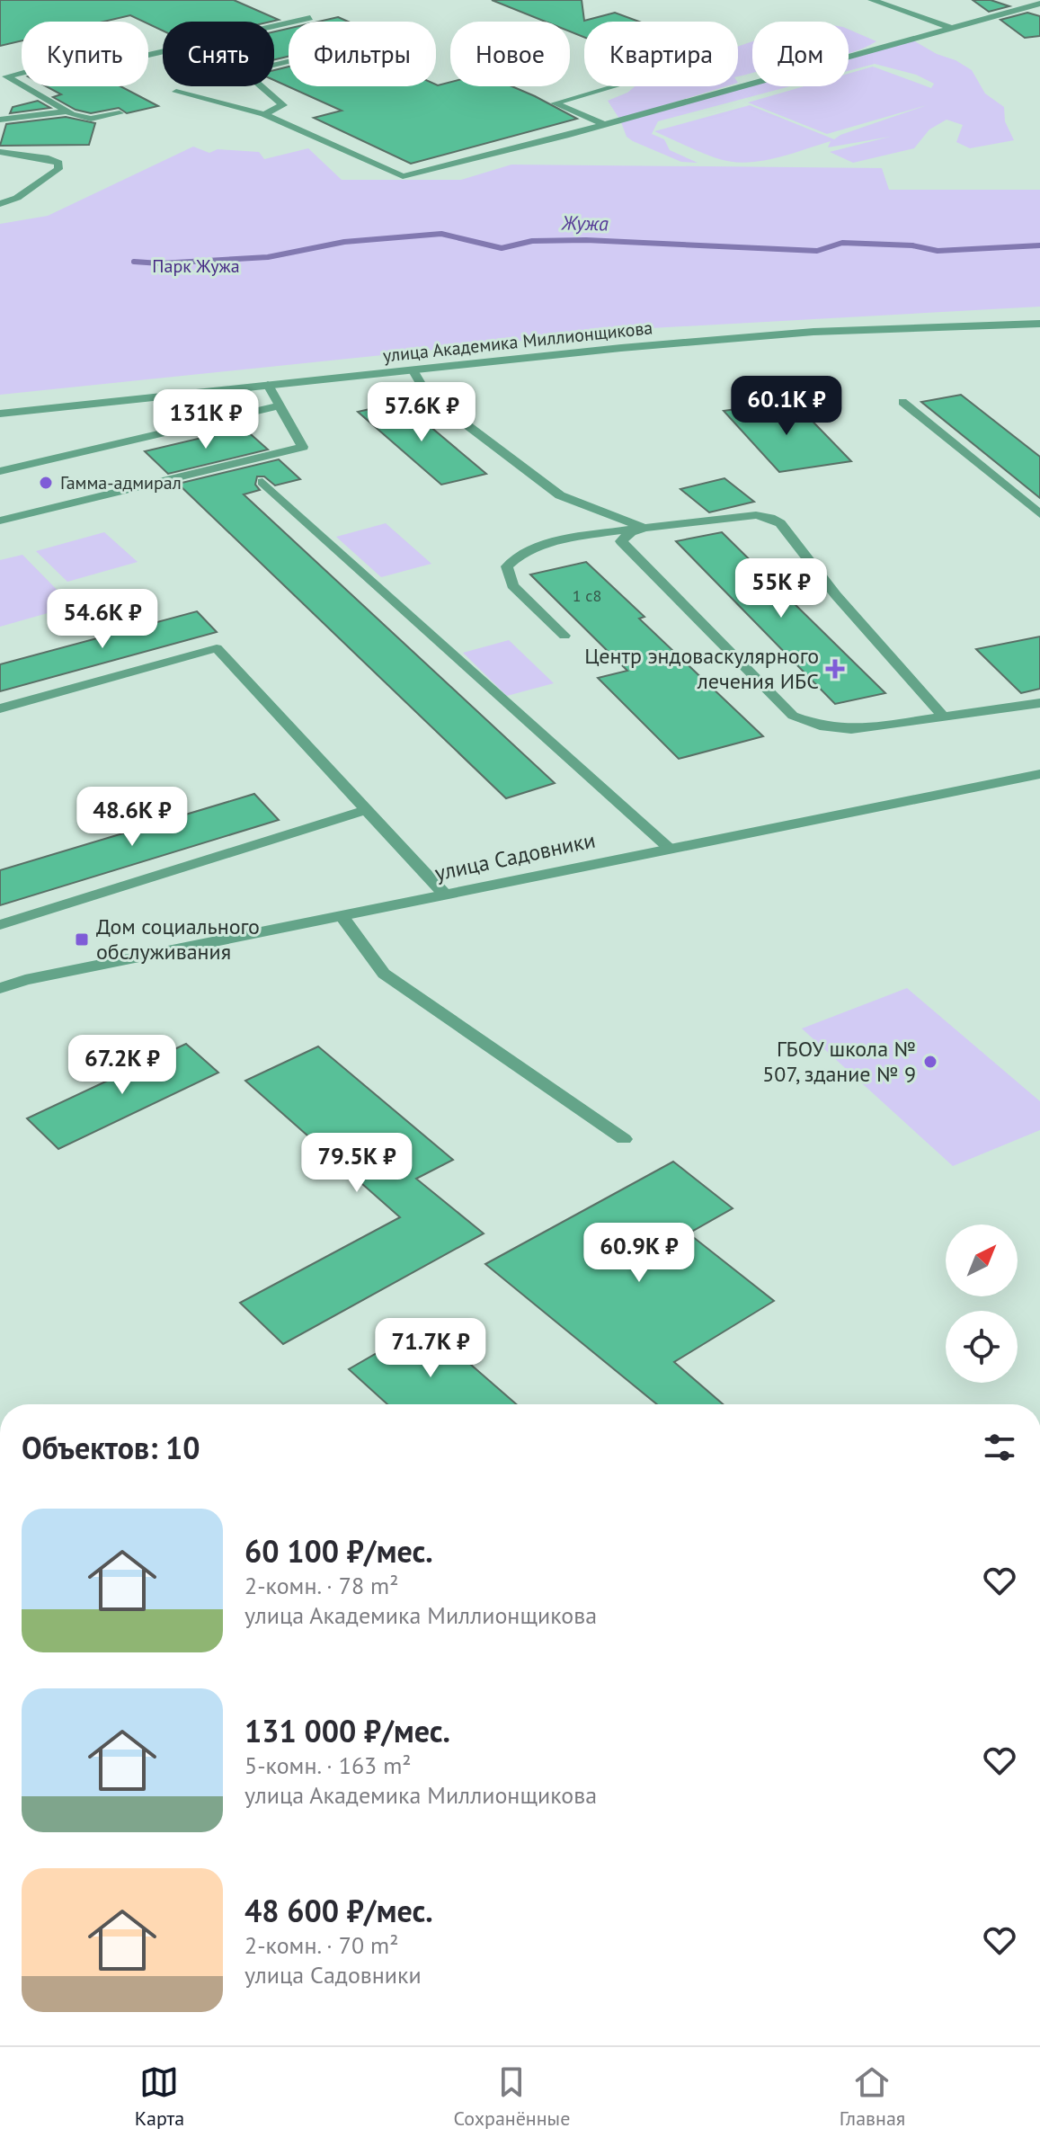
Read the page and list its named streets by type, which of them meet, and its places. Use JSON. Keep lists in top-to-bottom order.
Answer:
{
  "streets": {
    "street": ["улица Академика Миллионщикова", "улица Садовники"]
  },
  "water": ["Жужа"],
  "parks": ["Парк Жужа"],
  "places": {
    "other": ["Гамма-адмирал", "ГБОУ школа № 507, здание № 9"],
    "health": ["Центр эндоваскулярного лечения ИБС"],
    "transit": ["Дом социального обслуживания"]
  },
  "house_numbers": ["1 с8"],
  "north": "top right",
  "page": {
    "chip": [
      "Купить",
      "Снять",
      "Фильтры",
      "Новое",
      "Квартира",
      "Дом"
    ],
    "price": [
      "60.1K ₽",
      "57.6K ₽",
      "131K ₽",
      "55K ₽",
      "54.6K ₽",
      "48.6K ₽",
      "67.2K ₽",
      "79.5K ₽",
      "60.9K ₽",
      "71.7K ₽"
    ],
    "heading": "Объектов: 10",
    "list": [
      {
        "name": "60 100 ₽/мес.",
        "note": "2-комн. · 78 m² · улица Академика Миллионщикова"
      },
      {
        "name": "131 000 ₽/мес.",
        "note": "5-комн. · 163 m² · улица Академика Миллионщикова"
      },
      {
        "name": "48 600 ₽/мес.",
        "note": "2-комн. · 70 m² · улица Садовники"
      }
    ],
    "tabs": ["Карта", "Сохранённые", "Главная"]
  }
}
